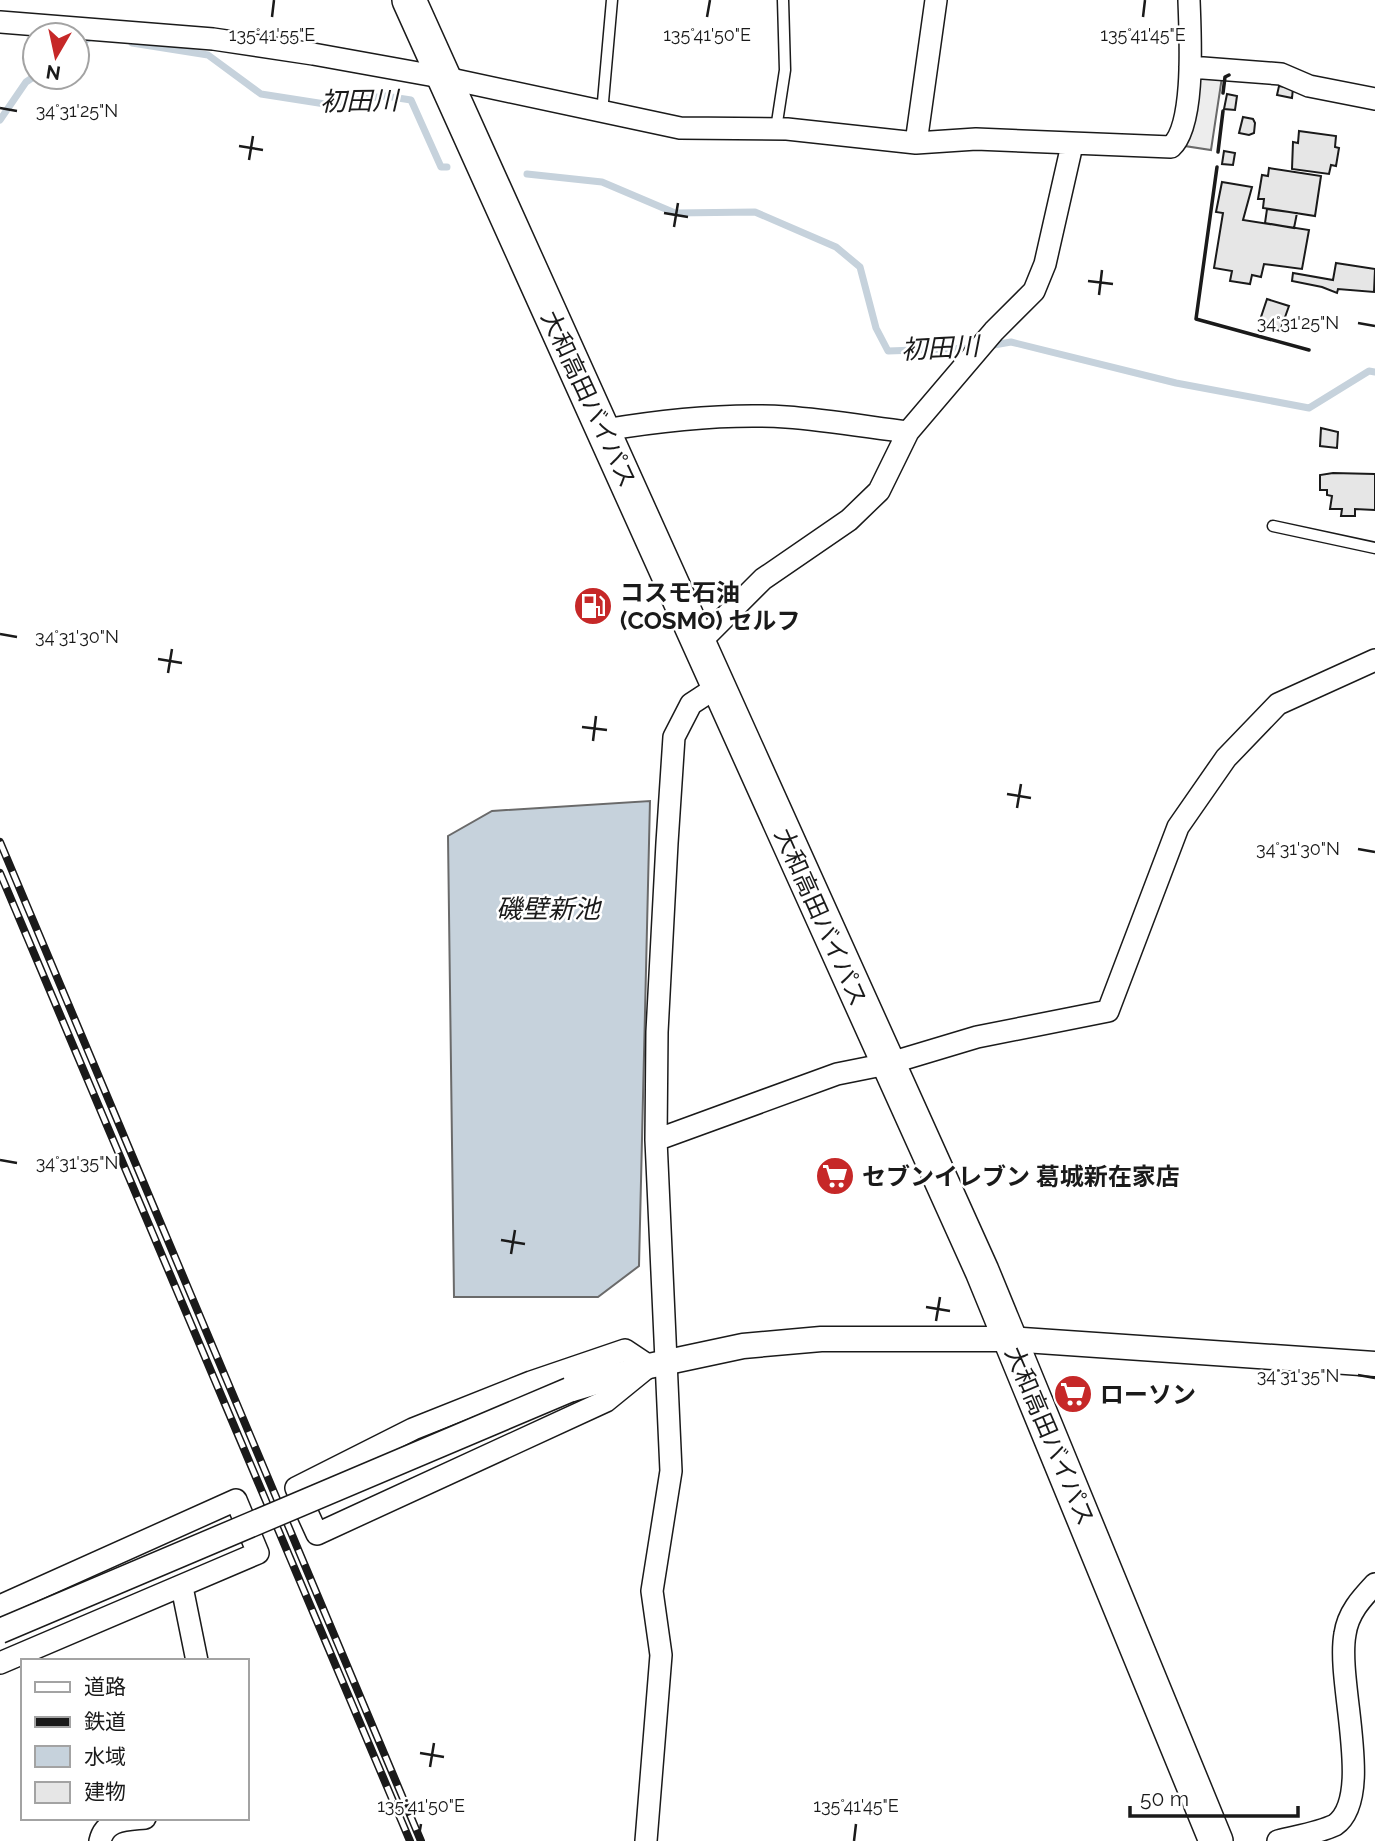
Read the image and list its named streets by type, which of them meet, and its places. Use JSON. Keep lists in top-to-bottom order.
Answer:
{
  "streets": {
    "highway": ["大和高田バイパス"]
  },
  "water": ["初田川", "磯壁新池"],
  "places": {
    "fuel station": ["コスモ石油 (COSMO) セルフ"],
    "supermarket": ["セブンイレブン 葛城新在家店", "ローソン"]
  },
  "legend": [
    "道路",
    "鉄道",
    "水域",
    "建物"
  ],
  "scale_bar": "50 m",
  "north": "bottom",
  "coordinates": [
    "135°41'50\"E",
    "135°41'45\"E",
    "135°41'55\"E",
    "34°31'25\"N",
    "34°31'30\"N",
    "34°31'35\"N"
  ]
}
